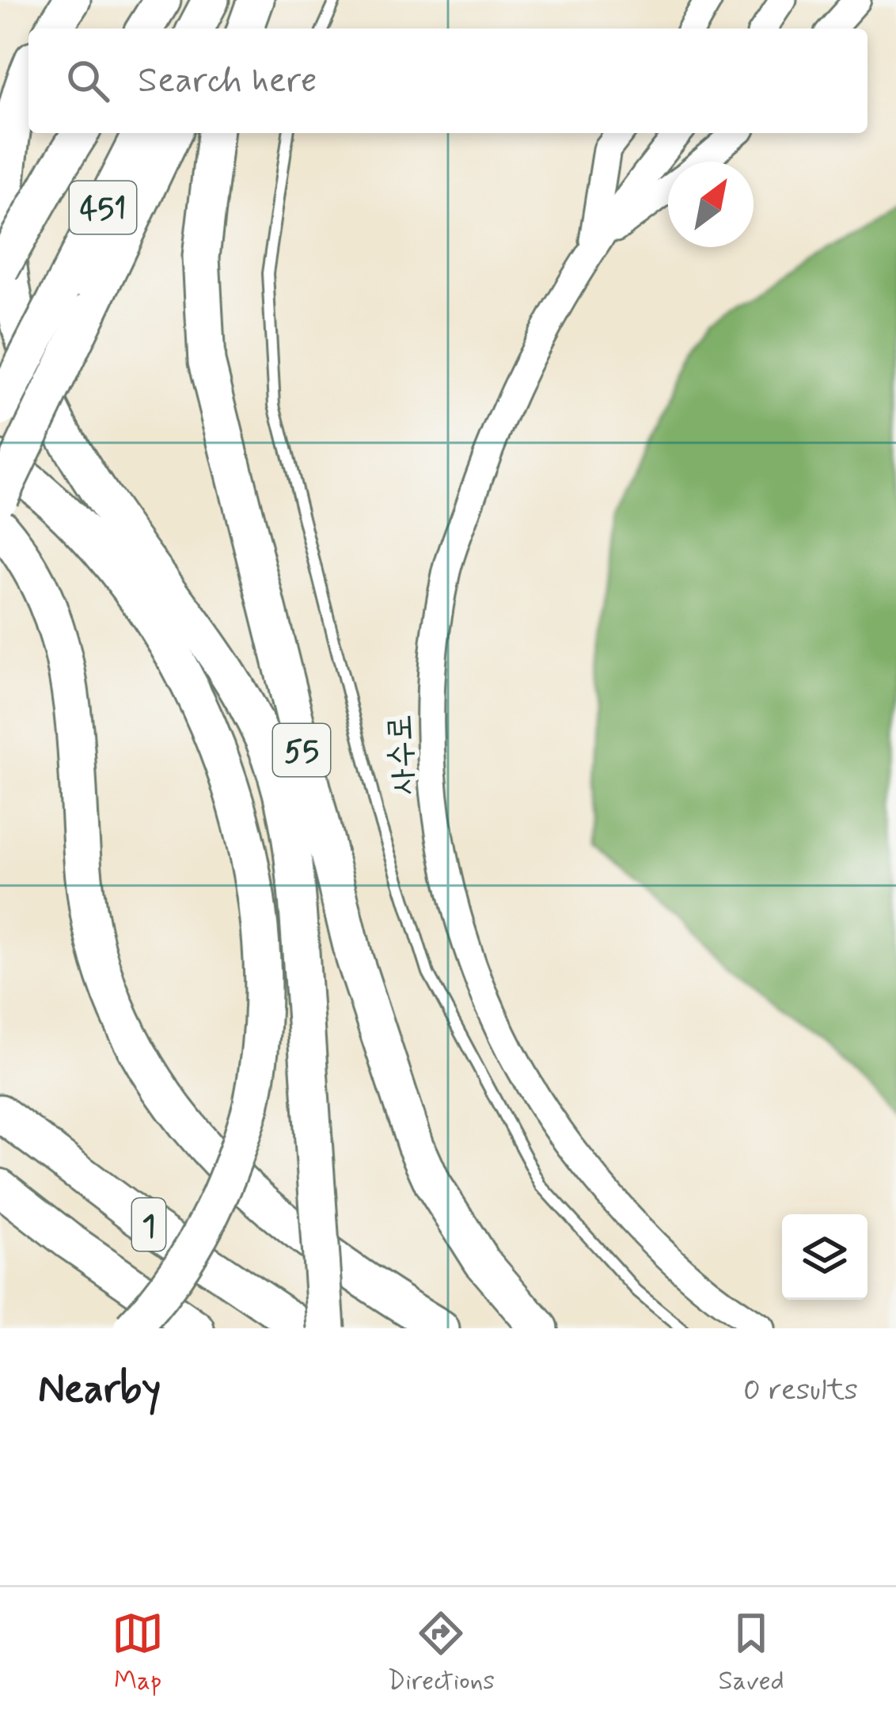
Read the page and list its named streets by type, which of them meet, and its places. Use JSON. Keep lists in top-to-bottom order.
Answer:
{
  "streets": {
    "highway": ["451", "55", "1"],
    "main road": ["사수로"]
  },
  "north": "top right",
  "page": {
    "search": "Search here",
    "heading": ["Nearby", "0 results"],
    "nav": ["Map", "Directions", "Saved"]
  }
}
